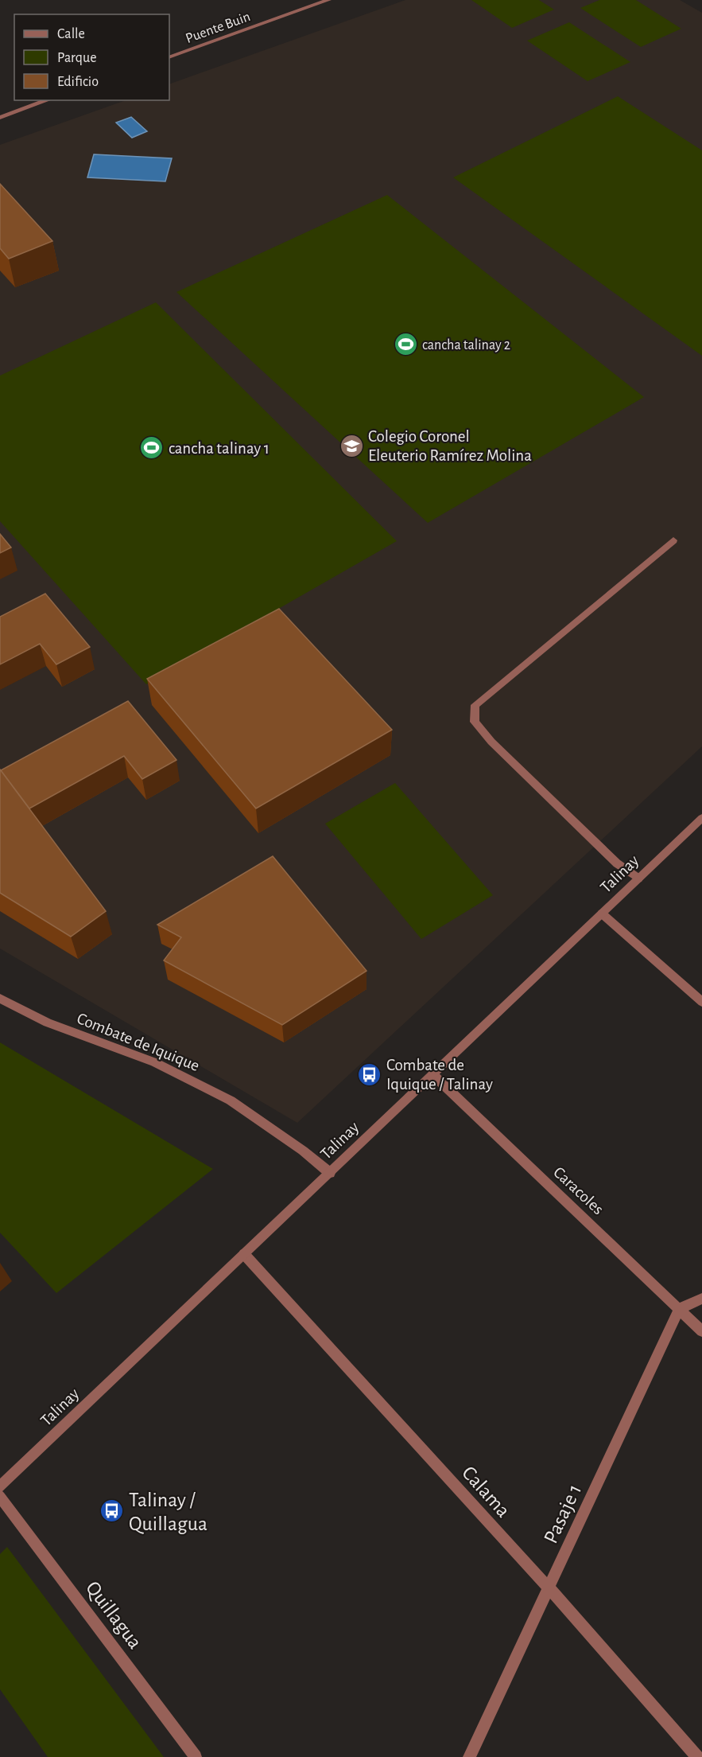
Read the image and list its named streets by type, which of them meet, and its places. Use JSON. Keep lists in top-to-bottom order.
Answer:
{
  "streets": {
    "street": [
      "Puente Buin",
      "Talinay",
      "Combate de Iquique",
      "Caracoles",
      "Calama",
      "Pasaje 1",
      "Quillagua"
    ]
  },
  "crossings": [
    ["Talinay", "Combate de Iquique"],
    ["Talinay", "Caracoles"],
    ["Talinay", "Calama"],
    ["Caracoles", "Pasaje 1"],
    ["Calama", "Pasaje 1"]
  ],
  "places": {
    "sports": ["cancha talinay 2", "cancha talinay 1"],
    "school or university": ["Colegio Coronel Eleuterio Ramírez Molina"],
    "bus stop": ["Combate de Iquique / Talinay", "Talinay / Quillagua"]
  },
  "legend": ["Calle", "Parque", "Edificio"]
}
